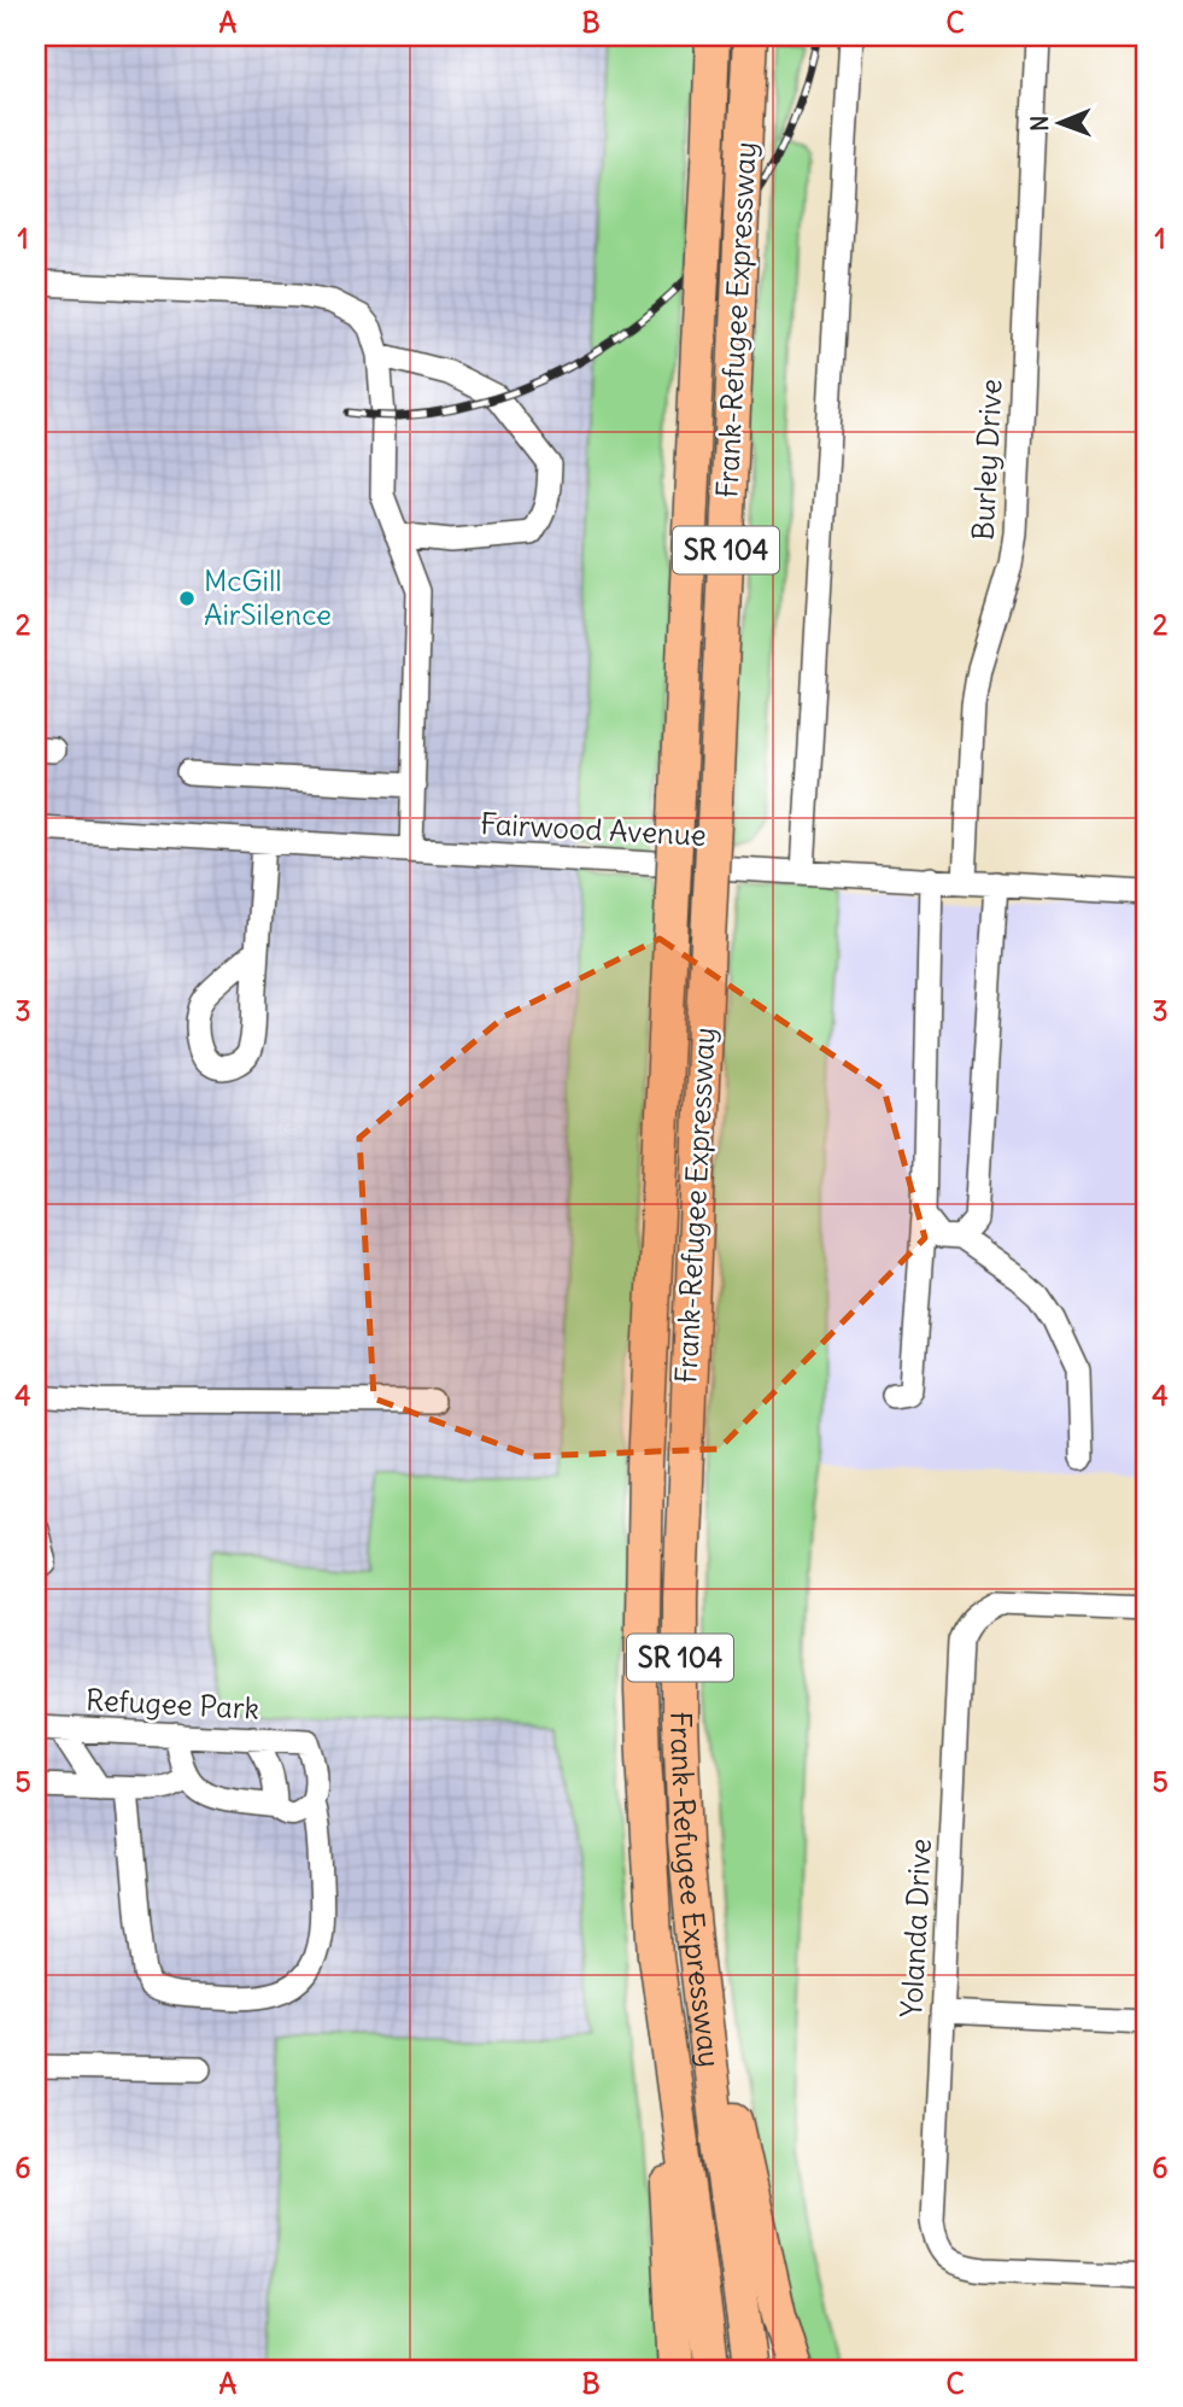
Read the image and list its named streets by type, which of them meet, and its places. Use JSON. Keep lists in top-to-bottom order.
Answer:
{
  "streets": {
    "highway": ["Frank-Refugee Expressway", "SR 104"],
    "street": [
      "Burley Drive",
      "Fairwood Avenue",
      "Refugee Park",
      "Yolanda Drive"
    ]
  },
  "crossings": [
    ["Burley Drive", "Fairwood Avenue"]
  ],
  "places": ["McGill AirSilence"],
  "north": "left",
  "grid": {
    "columns": ["A", "B", "C"],
    "rows": [
      "1",
      "2",
      "3",
      "4",
      "5",
      "6"
    ]
  }
}
